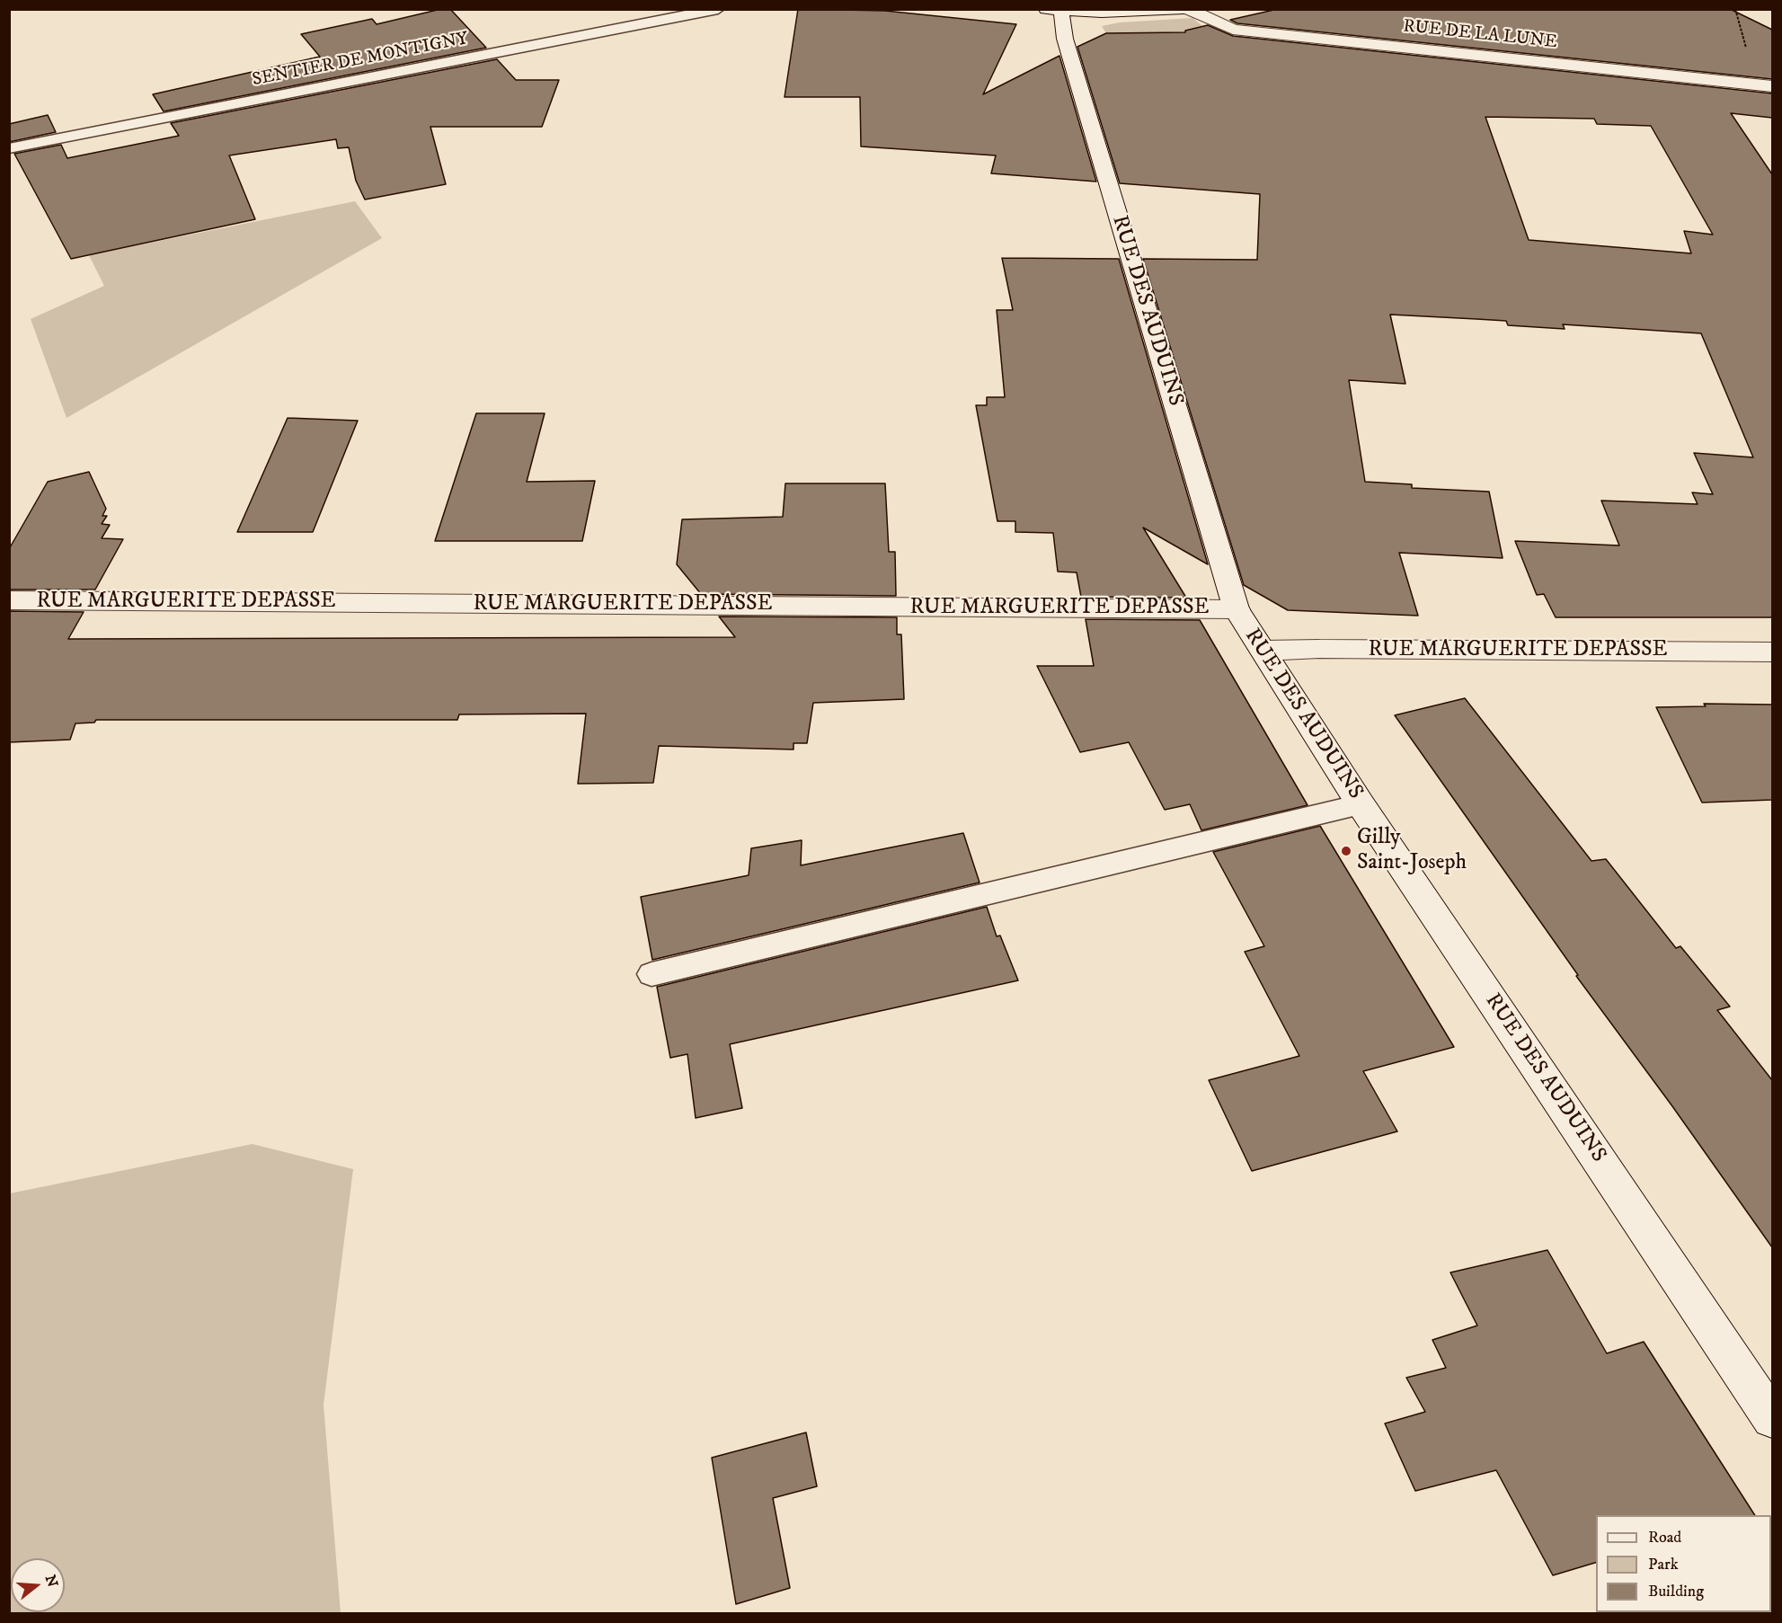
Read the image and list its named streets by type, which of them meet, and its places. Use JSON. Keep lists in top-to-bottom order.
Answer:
{
  "streets": {
    "street": ["RUE DE LA LUNE", "RUE DES AUDUINS", "RUE MARGUERITE DEPASSE"],
    "lane": ["SENTIER DE MONTIGNY"]
  },
  "crossings": [
    ["RUE DES AUDUINS", "RUE MARGUERITE DEPASSE"]
  ],
  "places": ["Gilly Saint-Joseph"],
  "legend": ["Road", "Park", "Building"],
  "north": "right"
}
